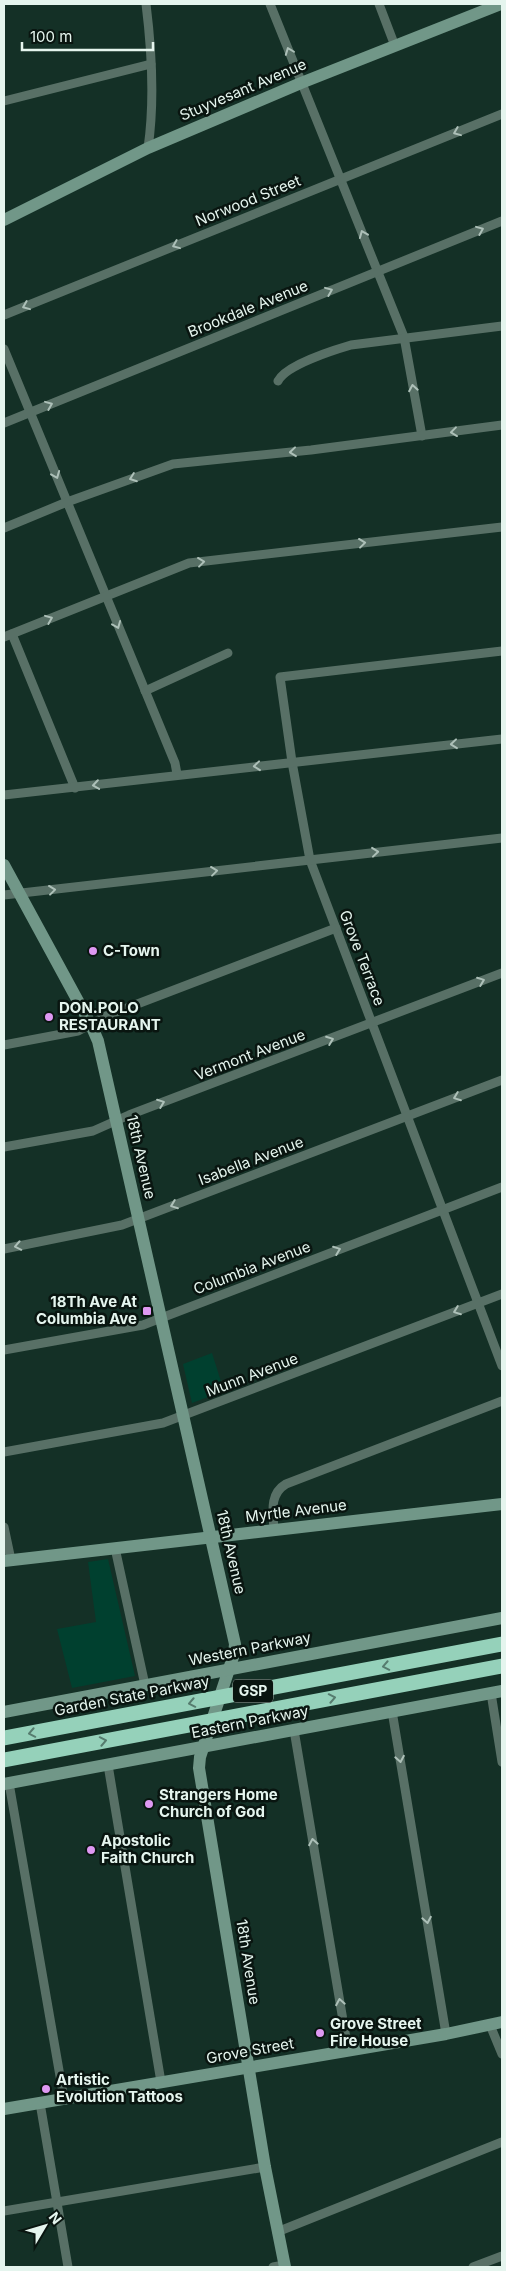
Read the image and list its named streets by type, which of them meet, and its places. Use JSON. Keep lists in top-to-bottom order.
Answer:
{
  "streets": {
    "highway": ["GSP", "Garden State Parkway"],
    "main road": [
      "Stuyvesant Avenue",
      "18th Avenue",
      "Myrtle Avenue",
      "Western Parkway",
      "Eastern Parkway",
      "Grove Street"
    ],
    "street": [
      "Norwood Street",
      "Brookdale Avenue",
      "Grove Terrace",
      "Vermont Avenue",
      "Isabella Avenue",
      "Columbia Avenue",
      "Munn Avenue"
    ]
  },
  "crossings": [
    ["Grove Terrace", "Vermont Avenue"],
    ["Grove Terrace", "Isabella Avenue"],
    ["Grove Terrace", "Columbia Avenue"],
    ["Grove Terrace", "Munn Avenue"],
    ["Vermont Avenue", "18th Avenue"],
    ["18th Avenue", "Isabella Avenue"],
    ["18th Avenue", "Columbia Avenue"],
    ["18th Avenue", "Munn Avenue"],
    ["18th Avenue", "Myrtle Avenue"],
    ["18th Avenue", "Western Parkway"],
    ["18th Avenue", "Eastern Parkway"],
    ["18th Avenue", "Grove Street"]
  ],
  "one_way": [
    "Norwood Street",
    "Vermont Avenue",
    "Isabella Avenue",
    "Columbia Avenue",
    "Munn Avenue"
  ],
  "places": {
    "other": [
      "C-Town",
      "DON.POLO RESTAURANT",
      "Strangers Home Church of God",
      "Apostolic Faith Church",
      "Grove Street Fire House",
      "Artistic Evolution Tattoos"
    ],
    "transit": ["18Th Ave At Columbia Ave"]
  },
  "scale_bar": "100 m",
  "north": "top right"
}
